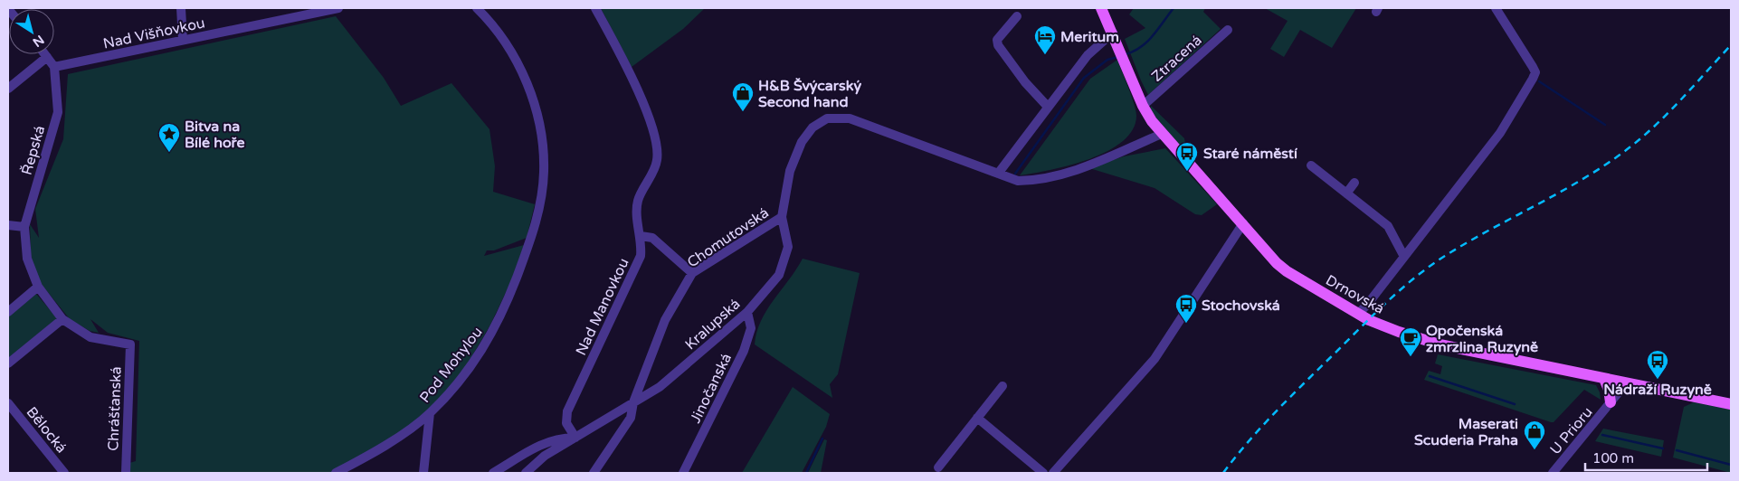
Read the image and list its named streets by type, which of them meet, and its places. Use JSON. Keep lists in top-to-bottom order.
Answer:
{
  "streets": {
    "main road": ["Drnovská"],
    "street": [
      "Nad Višňovkou",
      "Ztracená",
      "Řepská",
      "Chomutovská",
      "Nad Manovkou",
      "Kralupská",
      "Pod Mohylou",
      "Jinočanská",
      "Chrášťanská",
      "Bělocká",
      "U Prioru"
    ]
  },
  "crossings": [
    ["Nad Višňovkou", "Řepská"],
    ["Ztracená", "Drnovská"],
    ["Řepská", "Chrášťanská"],
    ["Chomutovská", "Kralupská"],
    ["Drnovská", "U Prioru"],
    ["Nad Manovkou", "Kralupská"],
    ["Kralupská", "Jinočanská"]
  ],
  "places": {
    "hotel": ["Meritum"],
    "shop": ["H&B Švýcarský Second hand", "Maserati Scuderia Praha"],
    "place": ["Bitva na Bílé hoře"],
    "bus stop": ["Staré náměstí", "Stochovská", "Nádraží Ruzyně"],
    "cafe": ["Opočenská zmrzlina Ruzyně"]
  },
  "scale_bar": "100 m",
  "north": "bottom right"
}
